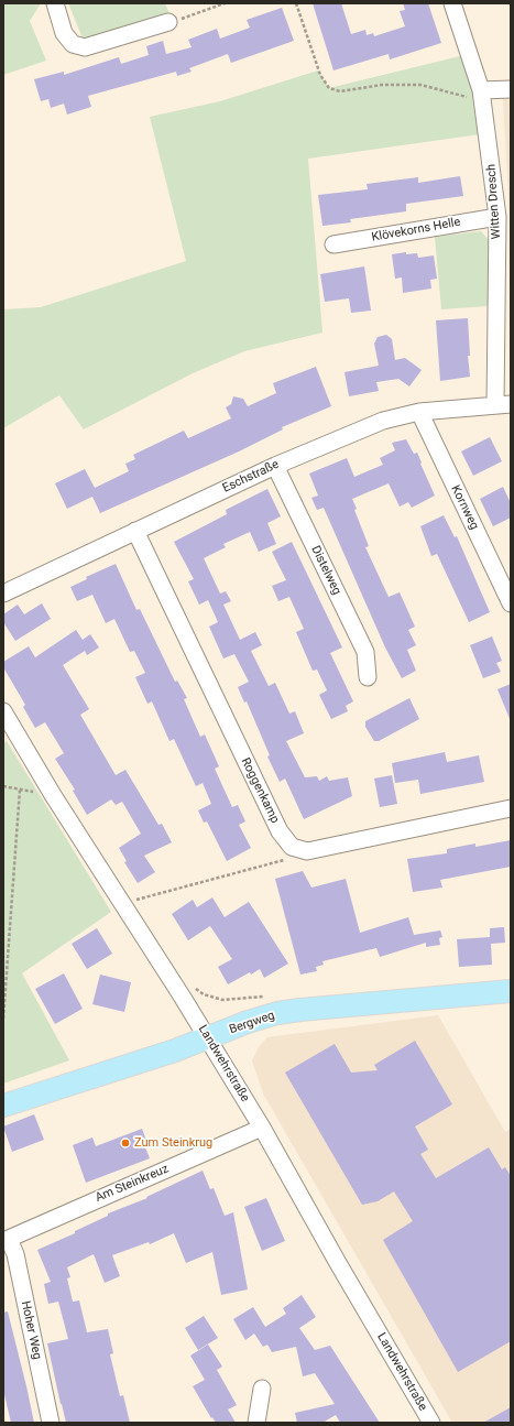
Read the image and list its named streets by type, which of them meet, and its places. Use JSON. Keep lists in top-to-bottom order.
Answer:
{
  "streets": {
    "main road": ["Bergweg"],
    "street": [
      "Witten Dresch",
      "Klövekorns Helle",
      "Eschstraße",
      "Kornweg",
      "Distelweg",
      "Roggenkamp",
      "Landwehrstraße",
      "Am Steinkreuz",
      "Hoher Weg"
    ]
  },
  "crossings": [
    ["Witten Dresch", "Klövekorns Helle"],
    ["Witten Dresch", "Eschstraße"],
    ["Eschstraße", "Kornweg"],
    ["Eschstraße", "Distelweg"],
    ["Eschstraße", "Roggenkamp"],
    ["Bergweg", "Landwehrstraße"],
    ["Landwehrstraße", "Am Steinkreuz"],
    ["Am Steinkreuz", "Hoher Weg"]
  ],
  "places": ["Zum Steinkrug"]
}
